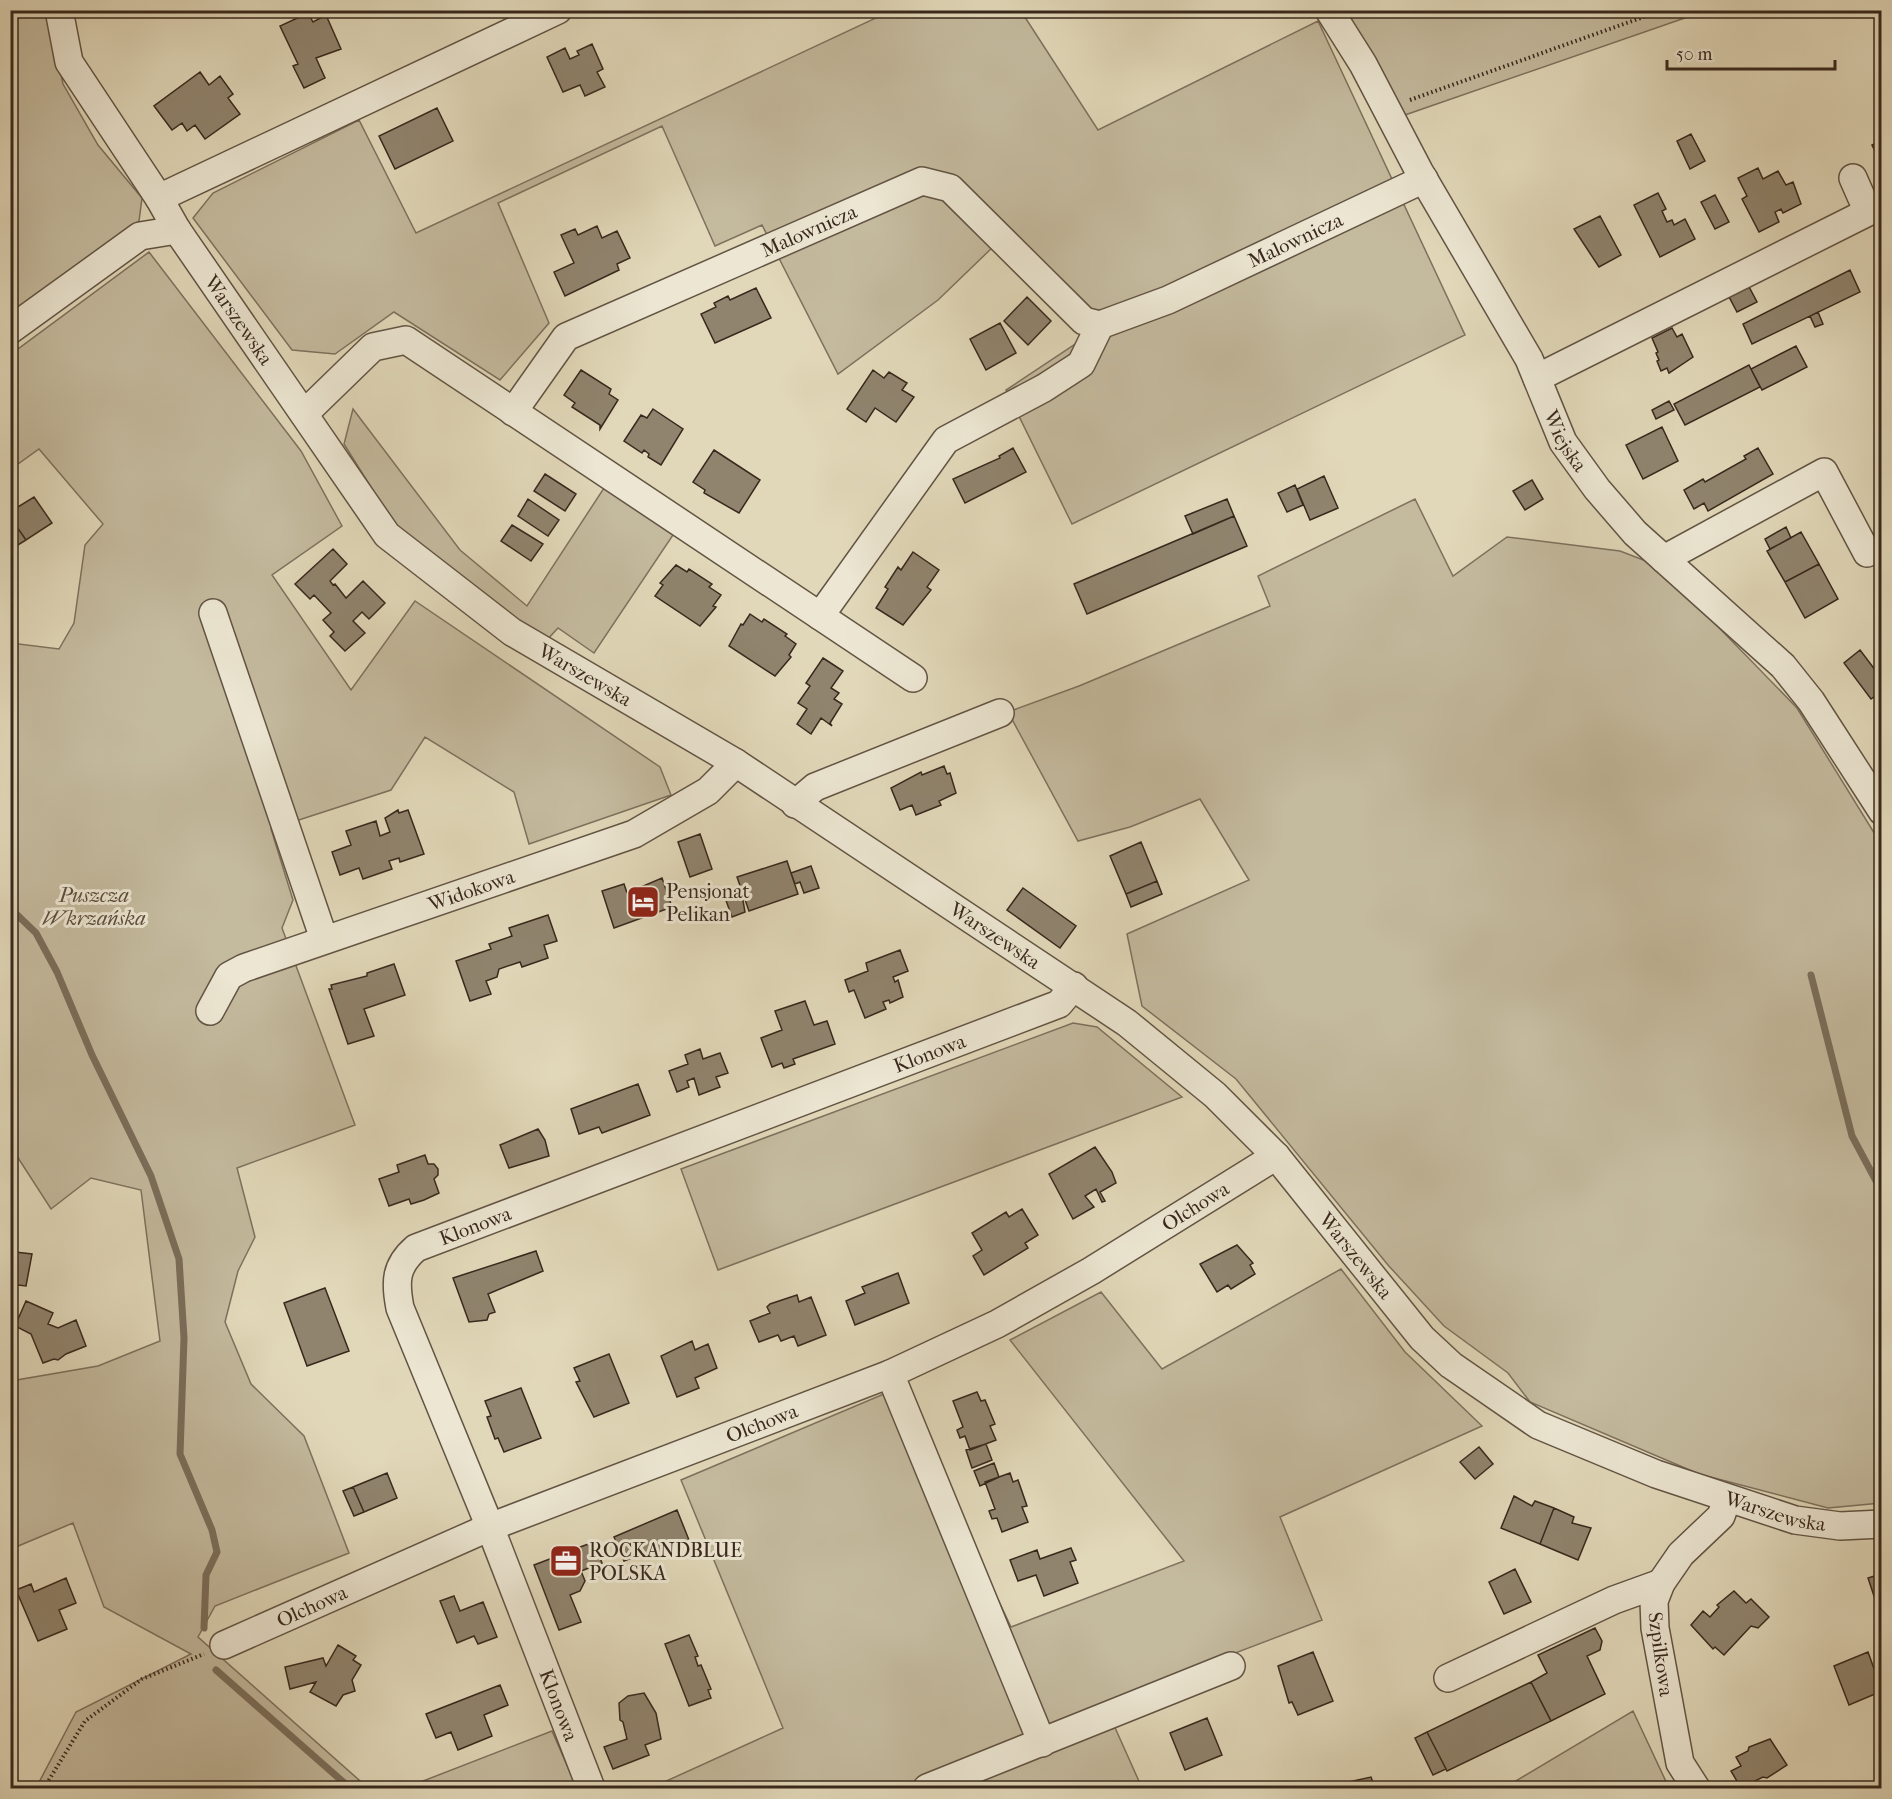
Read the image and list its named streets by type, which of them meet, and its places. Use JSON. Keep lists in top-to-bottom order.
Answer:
{
  "streets": {
    "street": [
      "Malownicza",
      "Warszewska",
      "Wiejska",
      "Widokowa",
      "Klonowa",
      "Olchowa",
      "Szpilkowa"
    ]
  },
  "crossings": [
    ["Malownicza", "Wiejska"],
    ["Warszewska", "Widokowa"],
    ["Warszewska", "Klonowa"],
    ["Warszewska", "Olchowa"],
    ["Warszewska", "Szpilkowa"],
    ["Klonowa", "Olchowa"]
  ],
  "parks": ["Puszcza Wkrzańska"],
  "places": {
    "hotel": ["Pensjonat Pelikan"],
    "office": ["ROCKANDBLUE POLSKA"]
  },
  "scale_bar": "50 m"
}
